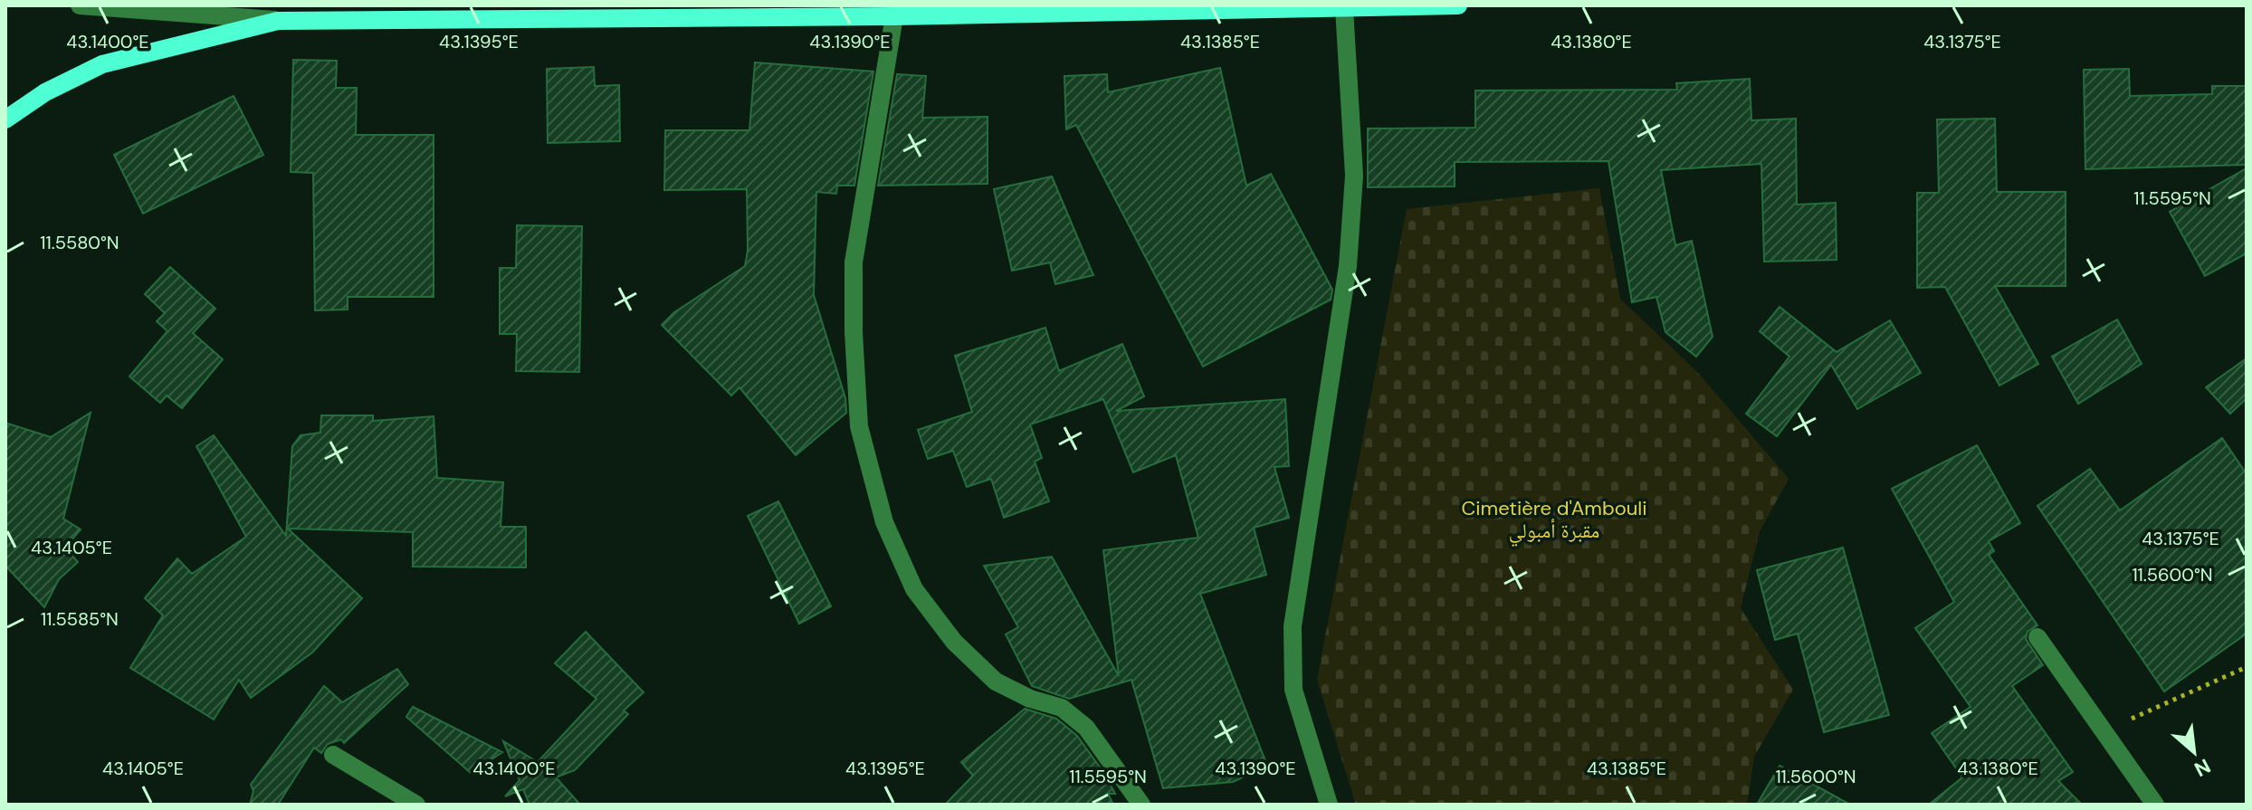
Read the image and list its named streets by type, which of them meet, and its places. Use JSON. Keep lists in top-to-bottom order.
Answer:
{
  "parks": ["Cimetière d'Ambouli مقبرة أمبولي"],
  "north": "bottom right",
  "coordinates": [
    "43.1400°E",
    "43.1395°E",
    "43.1390°E",
    "43.1385°E",
    "43.1380°E",
    "43.1375°E",
    "11.5595°N",
    "11.5580°N",
    "43.1405°E",
    "11.5600°N",
    "11.5585°N"
  ]
}
